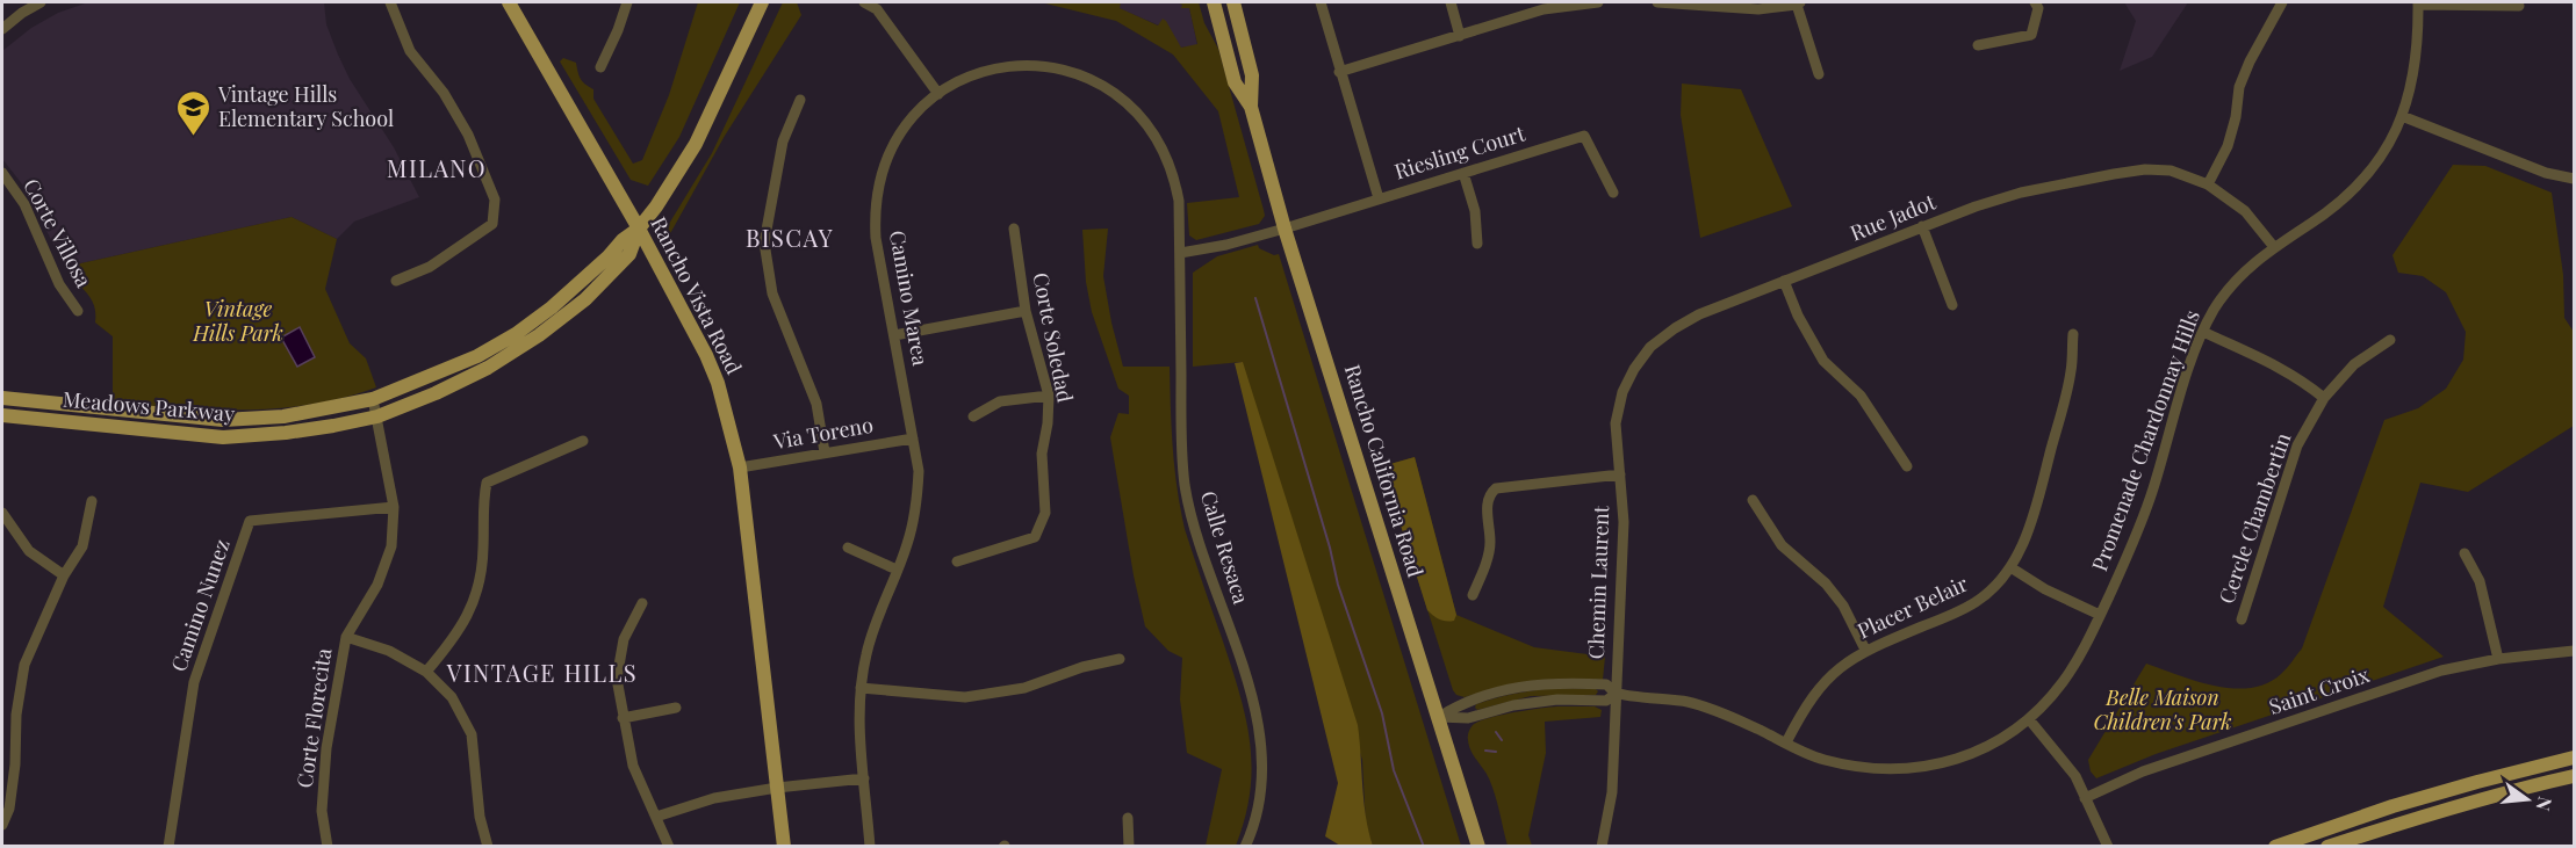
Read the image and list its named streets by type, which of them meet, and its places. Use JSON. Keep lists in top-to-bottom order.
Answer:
{
  "streets": {
    "main road": ["Rancho Vista Road", "Meadows Parkway", "Rancho California Road"],
    "street": [
      "Riesling Court",
      "Rue Jadot",
      "Corte Villosa",
      "Camino Marea",
      "Corte Soledad",
      "Via Toreno",
      "Promenade Chardonnay Hills",
      "Cercle Chambertin",
      "Calle Resaca",
      "Chemin Laurent",
      "Camino Nunez",
      "Placer Belair",
      "Saint Croix",
      "Corte Florecita"
    ]
  },
  "crossings": [
    ["Riesling Court", "Camino Marea"],
    ["Riesling Court", "Rancho California Road"],
    ["Riesling Court", "Calle Resaca"],
    ["Rue Jadot", "Promenade Chardonnay Hills"],
    ["Rue Jadot", "Chemin Laurent"],
    ["Rancho Vista Road", "Meadows Parkway"],
    ["Rancho Vista Road", "Via Toreno"],
    ["Camino Marea", "Via Toreno"],
    ["Camino Marea", "Calle Resaca"],
    ["Meadows Parkway", "Corte Florecita"],
    ["Promenade Chardonnay Hills", "Rancho California Road"],
    ["Promenade Chardonnay Hills", "Chemin Laurent"],
    ["Promenade Chardonnay Hills", "Placer Belair"],
    ["Camino Nunez", "Corte Florecita"]
  ],
  "districts": ["MILANO", "BISCAY", "VINTAGE HILLS"],
  "parks": ["Vintage Hills Park", "Belle Maison Children's Park"],
  "places": {
    "school or university": ["Vintage Hills Elementary School"]
  },
  "north": "right"
}
